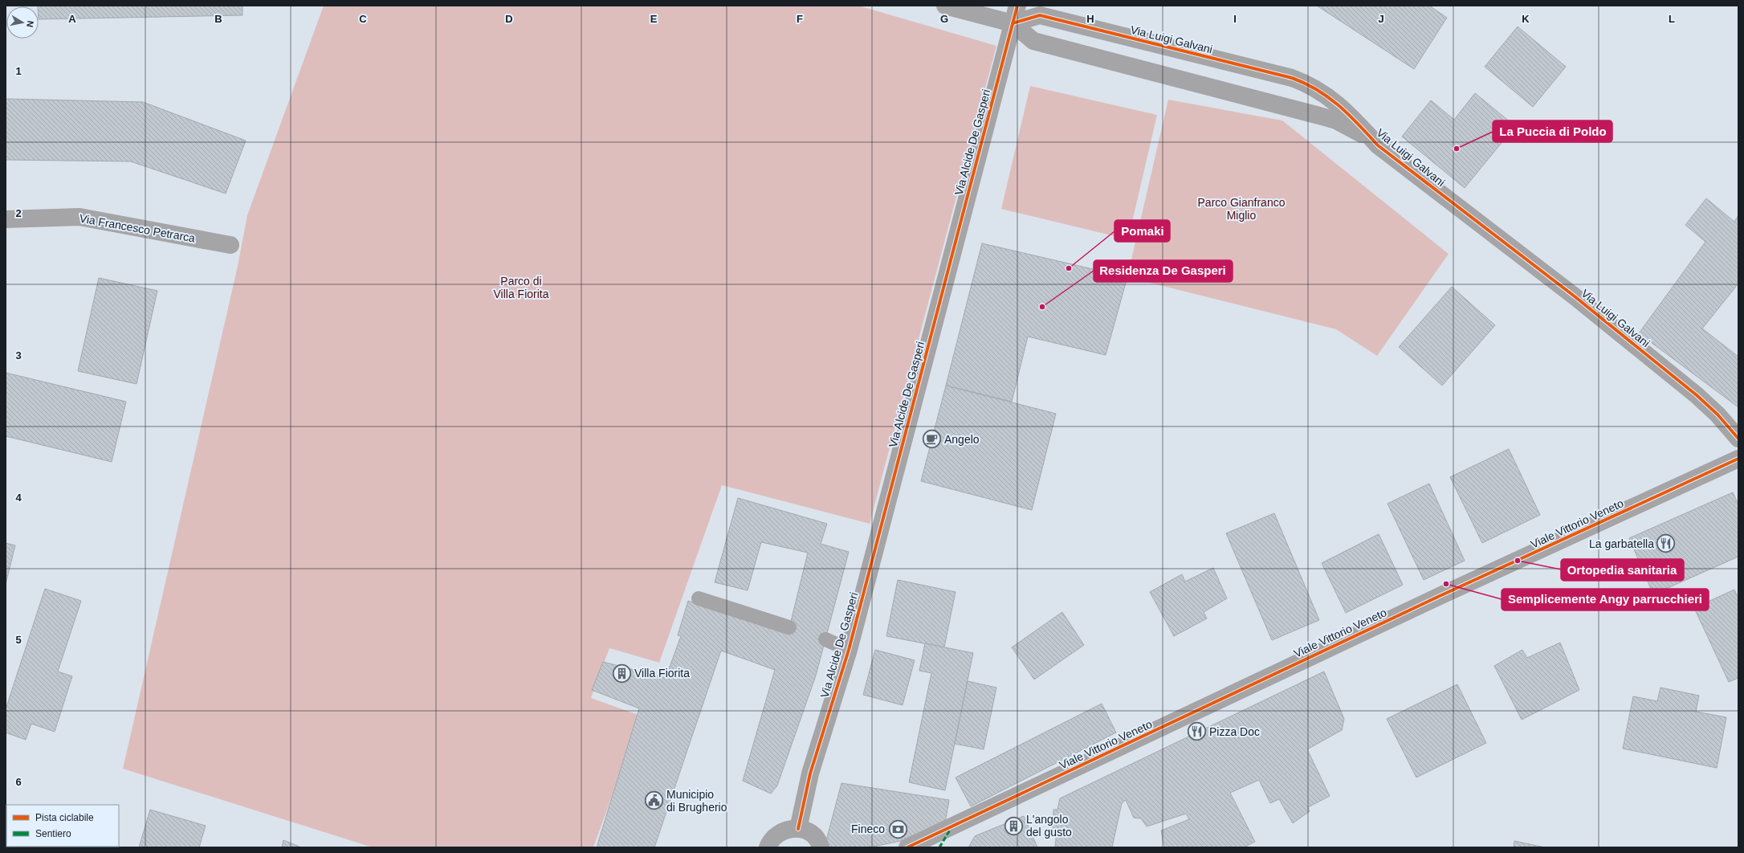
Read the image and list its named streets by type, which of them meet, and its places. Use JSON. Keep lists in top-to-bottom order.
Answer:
{
  "streets": {
    "street": [
      "Via Luigi Galvani",
      "Via Alcide De Gasperi",
      "Via Francesco Petrarca",
      "Viale Vittorio Veneto"
    ]
  },
  "crossings": [
    ["Via Luigi Galvani", "Via Alcide De Gasperi"]
  ],
  "parks": ["Parco Gianfranco Miglio", "Parco di Villa Fiorita"],
  "places": {
    "other": [
      "La Puccia di Poldo",
      "Pomaki",
      "Residenza De Gasperi",
      "Ortopedia sanitaria",
      "Semplicemente Angy parrucchieri"
    ],
    "cafe": ["Angelo"],
    "restaurant": ["La garbatella", "Pizza Doc"],
    "building": ["Villa Fiorita", "L'angolo del gusto"],
    "public building": ["Municipio di Brugherio"],
    "bank": ["Fineco"]
  },
  "legend": ["Pista ciclabile", "Sentiero"],
  "north": "right",
  "grid": {
    "columns": [
      "A",
      "B",
      "C",
      "D",
      "E",
      "F",
      "G",
      "H",
      "I",
      "J",
      "K",
      "L"
    ],
    "rows": [
      "1",
      "2",
      "3",
      "4",
      "5",
      "6"
    ]
  }
}
